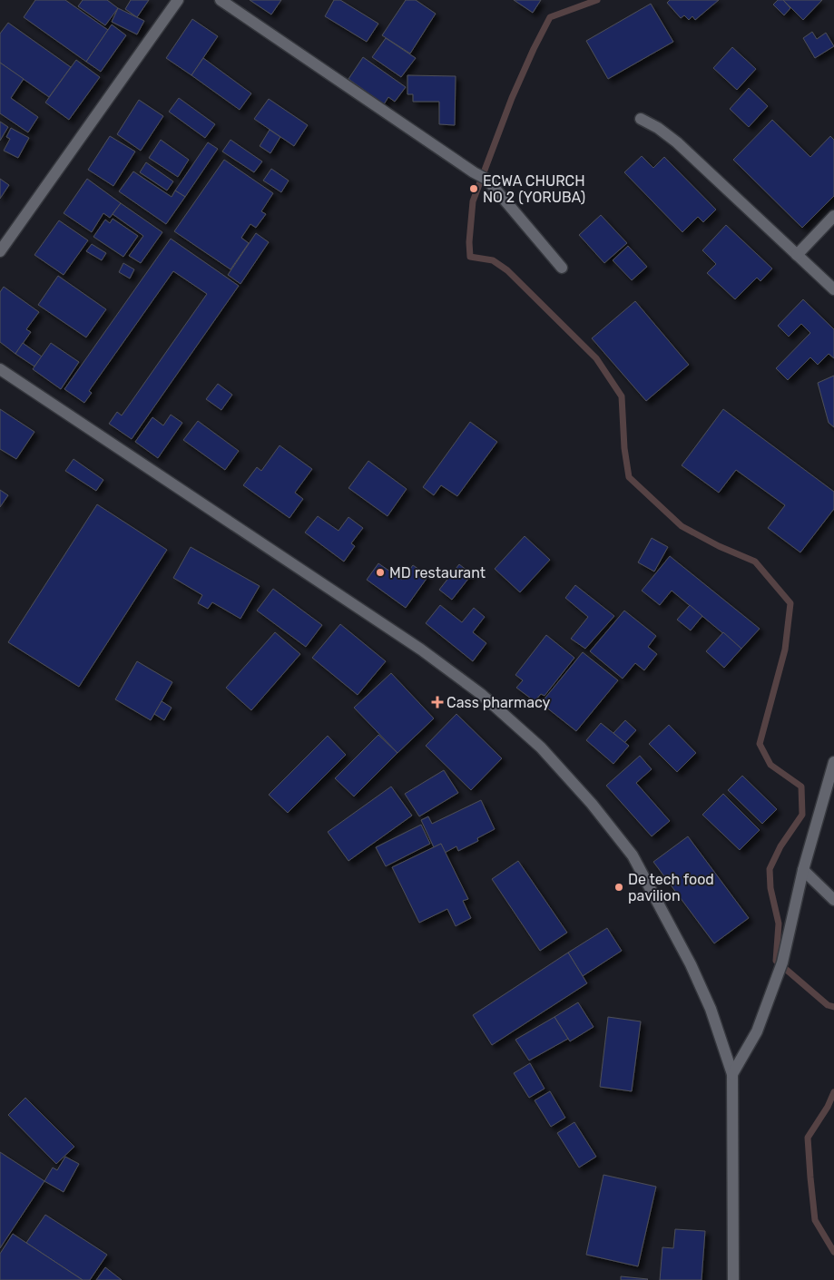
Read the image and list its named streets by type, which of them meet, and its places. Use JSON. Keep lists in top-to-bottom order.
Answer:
{
  "places": {
    "other": ["ECWA CHURCH NO 2 (YORUBA)", "MD restaurant", "De tech food pavilion"],
    "health": ["Cass pharmacy"]
  }
}
